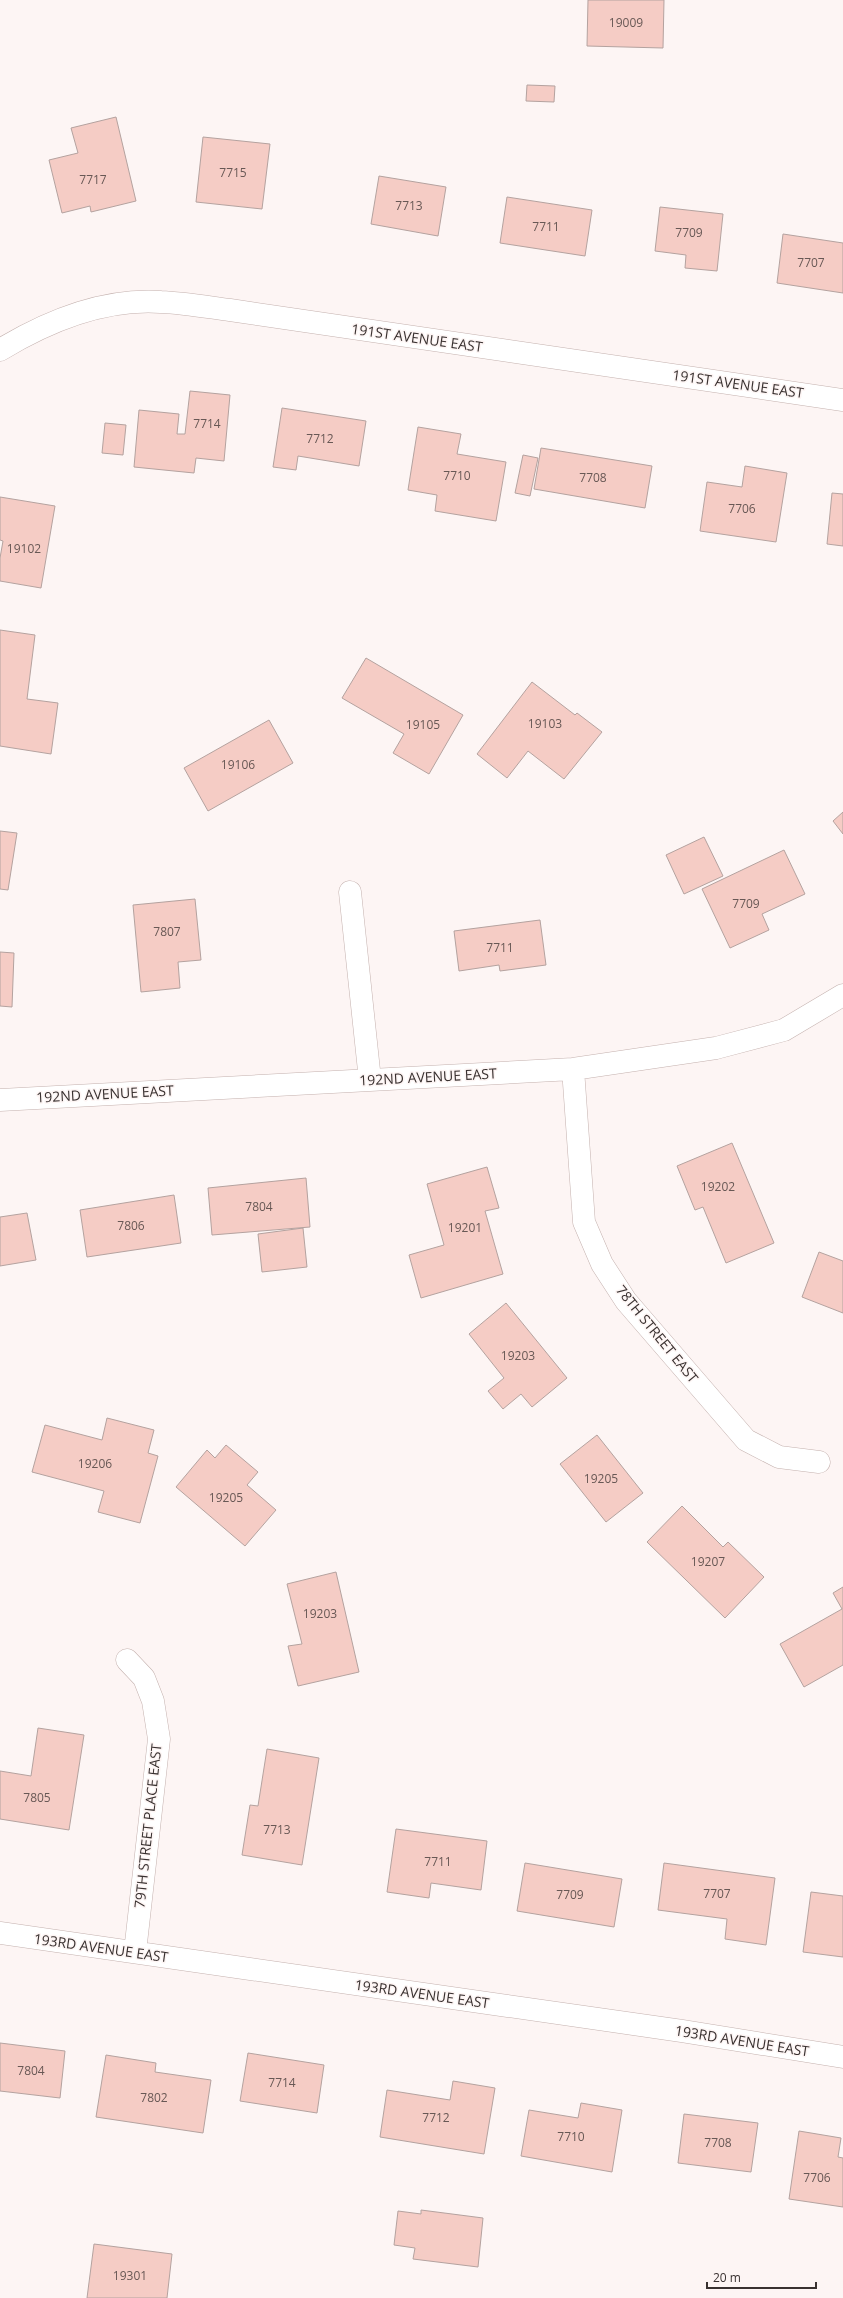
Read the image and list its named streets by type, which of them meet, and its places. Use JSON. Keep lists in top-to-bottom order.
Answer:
{
  "streets": {
    "street": [
      "191ST AVENUE EAST",
      "192ND AVENUE EAST",
      "78TH STREET EAST",
      "79TH STREET PLACE EAST",
      "193RD AVENUE EAST"
    ]
  },
  "crossings": [
    ["192ND AVENUE EAST", "78TH STREET EAST"],
    ["79TH STREET PLACE EAST", "193RD AVENUE EAST"]
  ],
  "house_numbers": [
    "19009",
    "7715",
    "7717",
    "7713",
    "7711",
    "7709",
    "7707",
    "7714",
    "7712",
    "7710",
    "7708",
    "7706",
    "19102",
    "19103",
    "19105",
    "19106",
    "7709",
    "7807",
    "7711",
    "19202",
    "7804",
    "7806",
    "19201",
    "19203",
    "19206",
    "19205",
    "19205",
    "19207",
    "19203",
    "7805",
    "7713",
    "7711",
    "7707",
    "7709",
    "7804",
    "7714",
    "7802",
    "7712",
    "7710",
    "7708",
    "7706",
    "19301"
  ],
  "scale_bar": "20 m"
}
